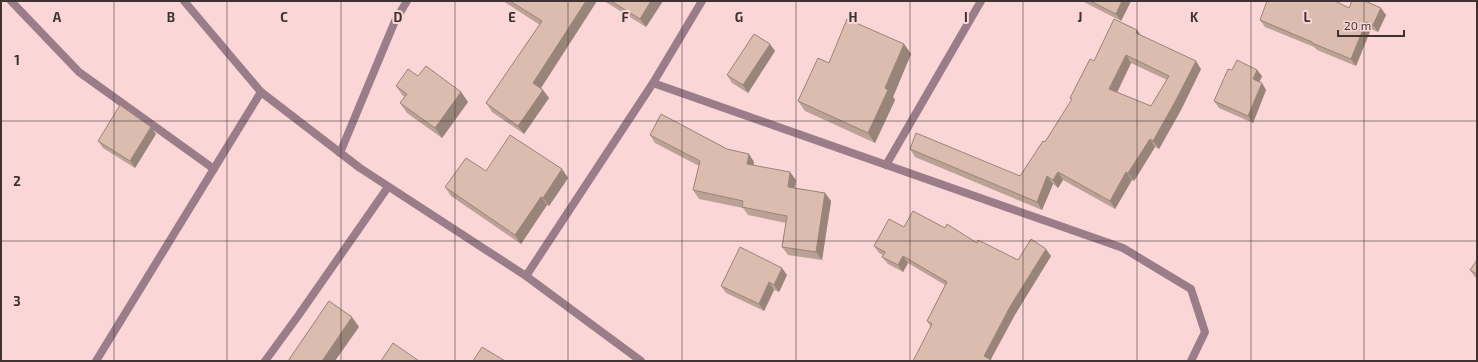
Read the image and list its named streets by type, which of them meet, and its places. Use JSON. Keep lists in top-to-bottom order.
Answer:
{
  "scale_bar": "20 m",
  "grid": {
    "columns": [
      "A",
      "B",
      "C",
      "D",
      "E",
      "F",
      "G",
      "H",
      "I",
      "J",
      "K",
      "L"
    ],
    "rows": ["1", "2", "3"]
  }
}
